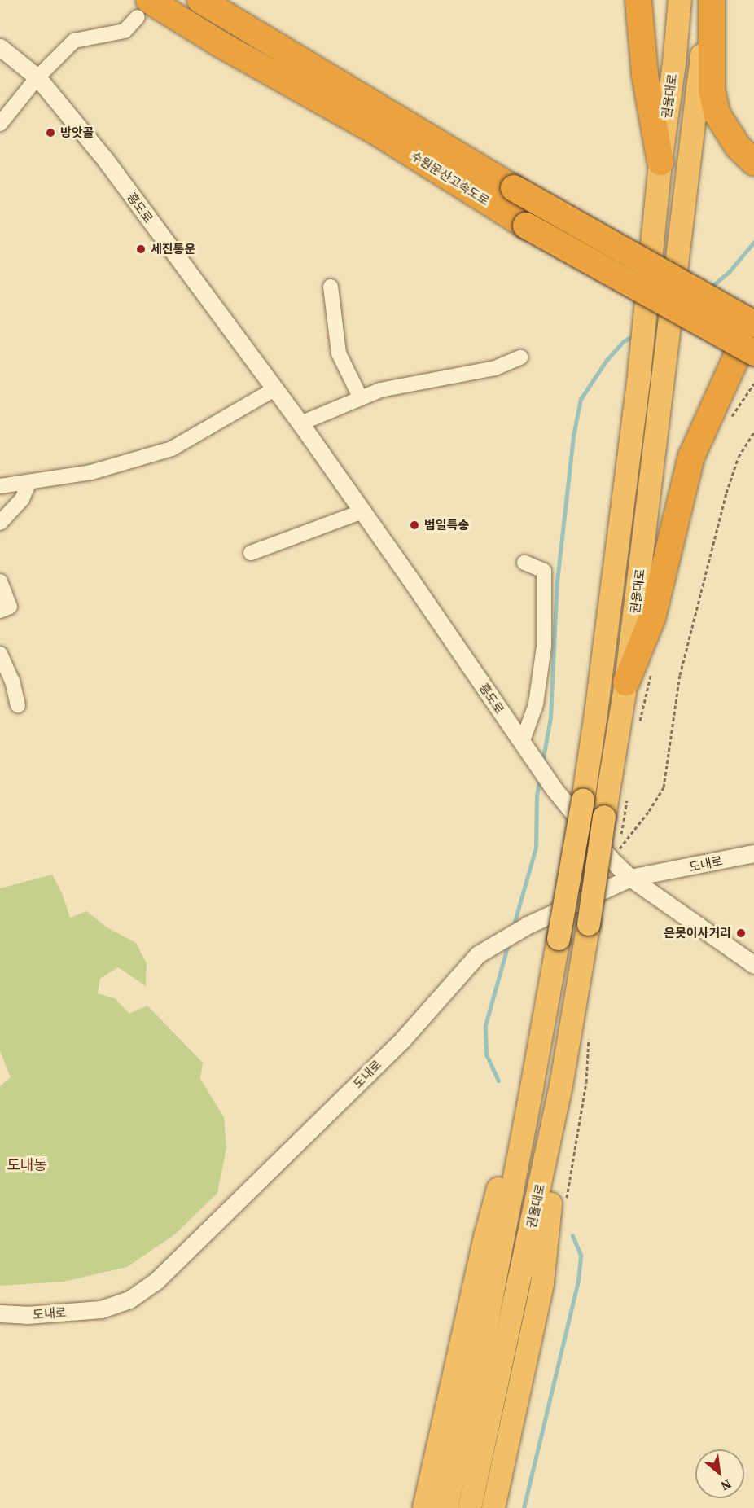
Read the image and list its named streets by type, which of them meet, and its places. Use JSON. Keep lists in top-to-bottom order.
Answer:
{
  "streets": {
    "highway": ["권율대로", "수원문산고속도로"],
    "street": ["흥도로", "도내로"]
  },
  "crossings": [
    ["흥도로", "도내로"]
  ],
  "districts": ["도내동"],
  "places": [
    "방앗골",
    "세진통운",
    "범일특송",
    "은못이사거리"
  ],
  "north": "bottom right"
}
